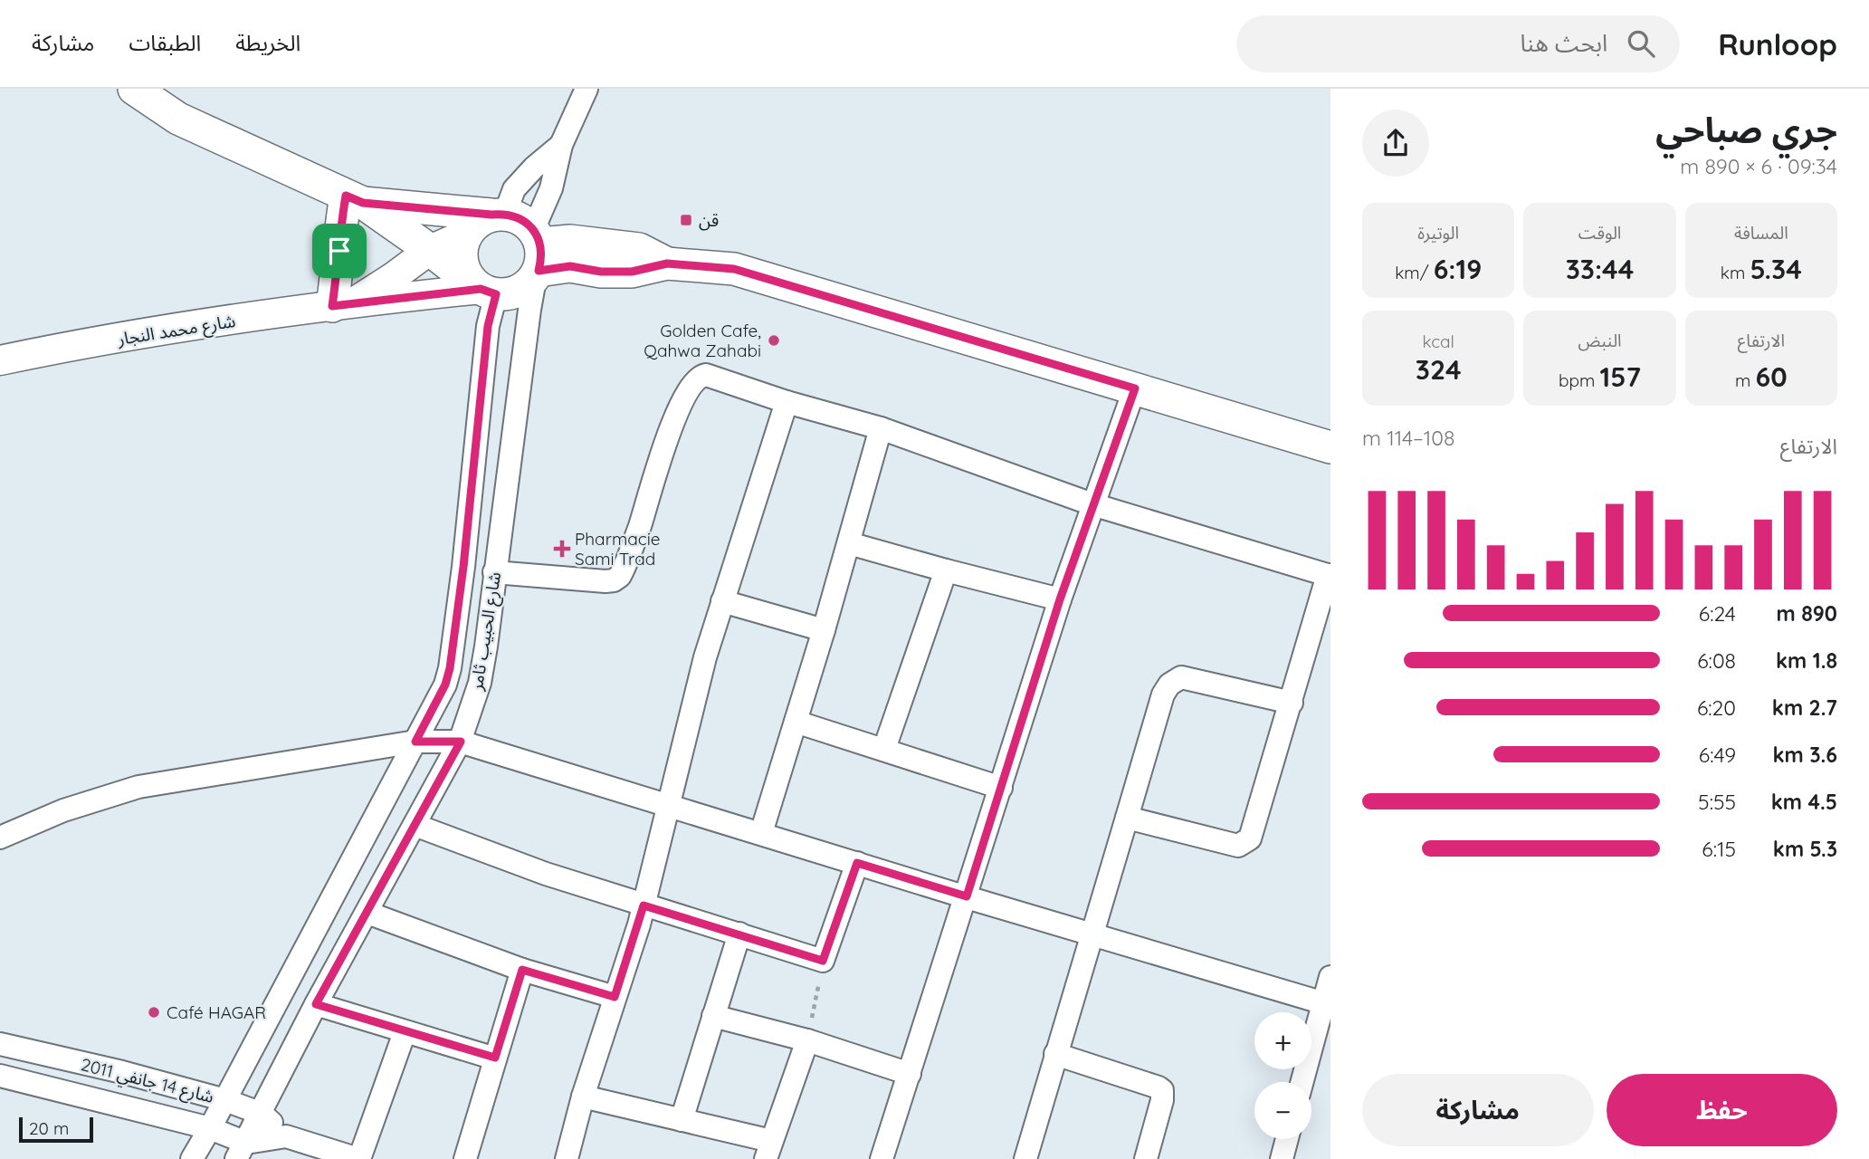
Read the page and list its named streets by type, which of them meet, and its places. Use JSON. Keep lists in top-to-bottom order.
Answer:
{
  "streets": {
    "street": ["شارع محمد النجار", "شارع الحبيب ثامر", "شارع 14 جانفي 2011"]
  },
  "crossings": [
    ["شارع محمد النجار", "شارع الحبيب ثامر"],
    ["شارع الحبيب ثامر", "شارع 14 جانفي 2011"]
  ],
  "places": {
    "transit": ["قن"],
    "other": ["Golden Cafe, Qahwa Zahabi", "Café HAGAR"],
    "health": ["Pharmacie Sami Trad"]
  },
  "scale_bar": "20 m",
  "page": {
    "header": "Runloop",
    "search": "ابحث هنا",
    "nav": ["الخريطة", "الطبقات", "مشاركة"],
    "heading": ["جري صباحي", "09:34 · 6 × 890 m"],
    "stats": [
      ["المسافة", "5.34 km"],
      ["الوقت", "33:44"],
      ["الوتيرة", "6:19 /km"],
      ["الارتفاع", "60 m"],
      ["النبض", "157 bpm"],
      ["kcal", "324"]
    ],
    "chart": ["الارتفاع", "108–114 m"],
    "list": [
      {
        "name": "890 m",
        "note": "6:24"
      },
      {
        "name": "1.8 km",
        "note": "6:08"
      },
      {
        "name": "2.7 km",
        "note": "6:20"
      },
      {
        "name": "3.6 km",
        "note": "6:49"
      },
      {
        "name": "4.5 km",
        "note": "5:55"
      },
      {
        "name": "5.3 km",
        "note": "6:15"
      }
    ],
    "map_buttons": ["+", "−"],
    "buttons": ["حفظ", "مشاركة"],
    "scale": "20 m"
  }
}
